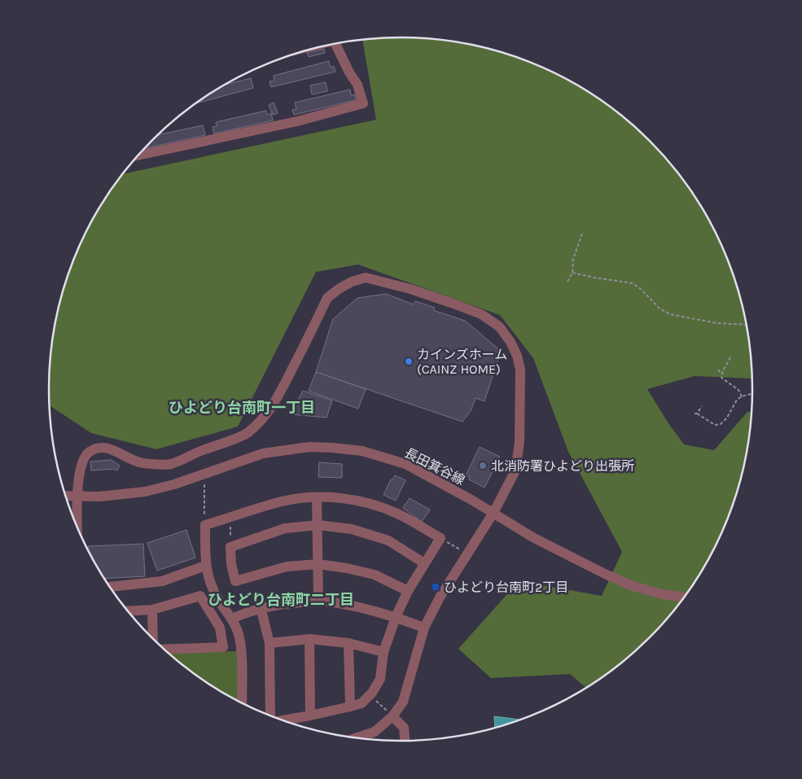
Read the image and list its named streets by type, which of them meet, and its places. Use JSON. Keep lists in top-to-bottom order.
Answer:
{
  "streets": {
    "street": ["長田箕谷線"]
  },
  "districts": ["ひよどり台南町一丁目", "ひよどり台南町二丁目"],
  "places": {
    "other": ["カインズホーム (CAINZ HOME)", "北消防署ひよどり出張所"],
    "transit": ["ひよどり台南町2丁目"]
  }
}
